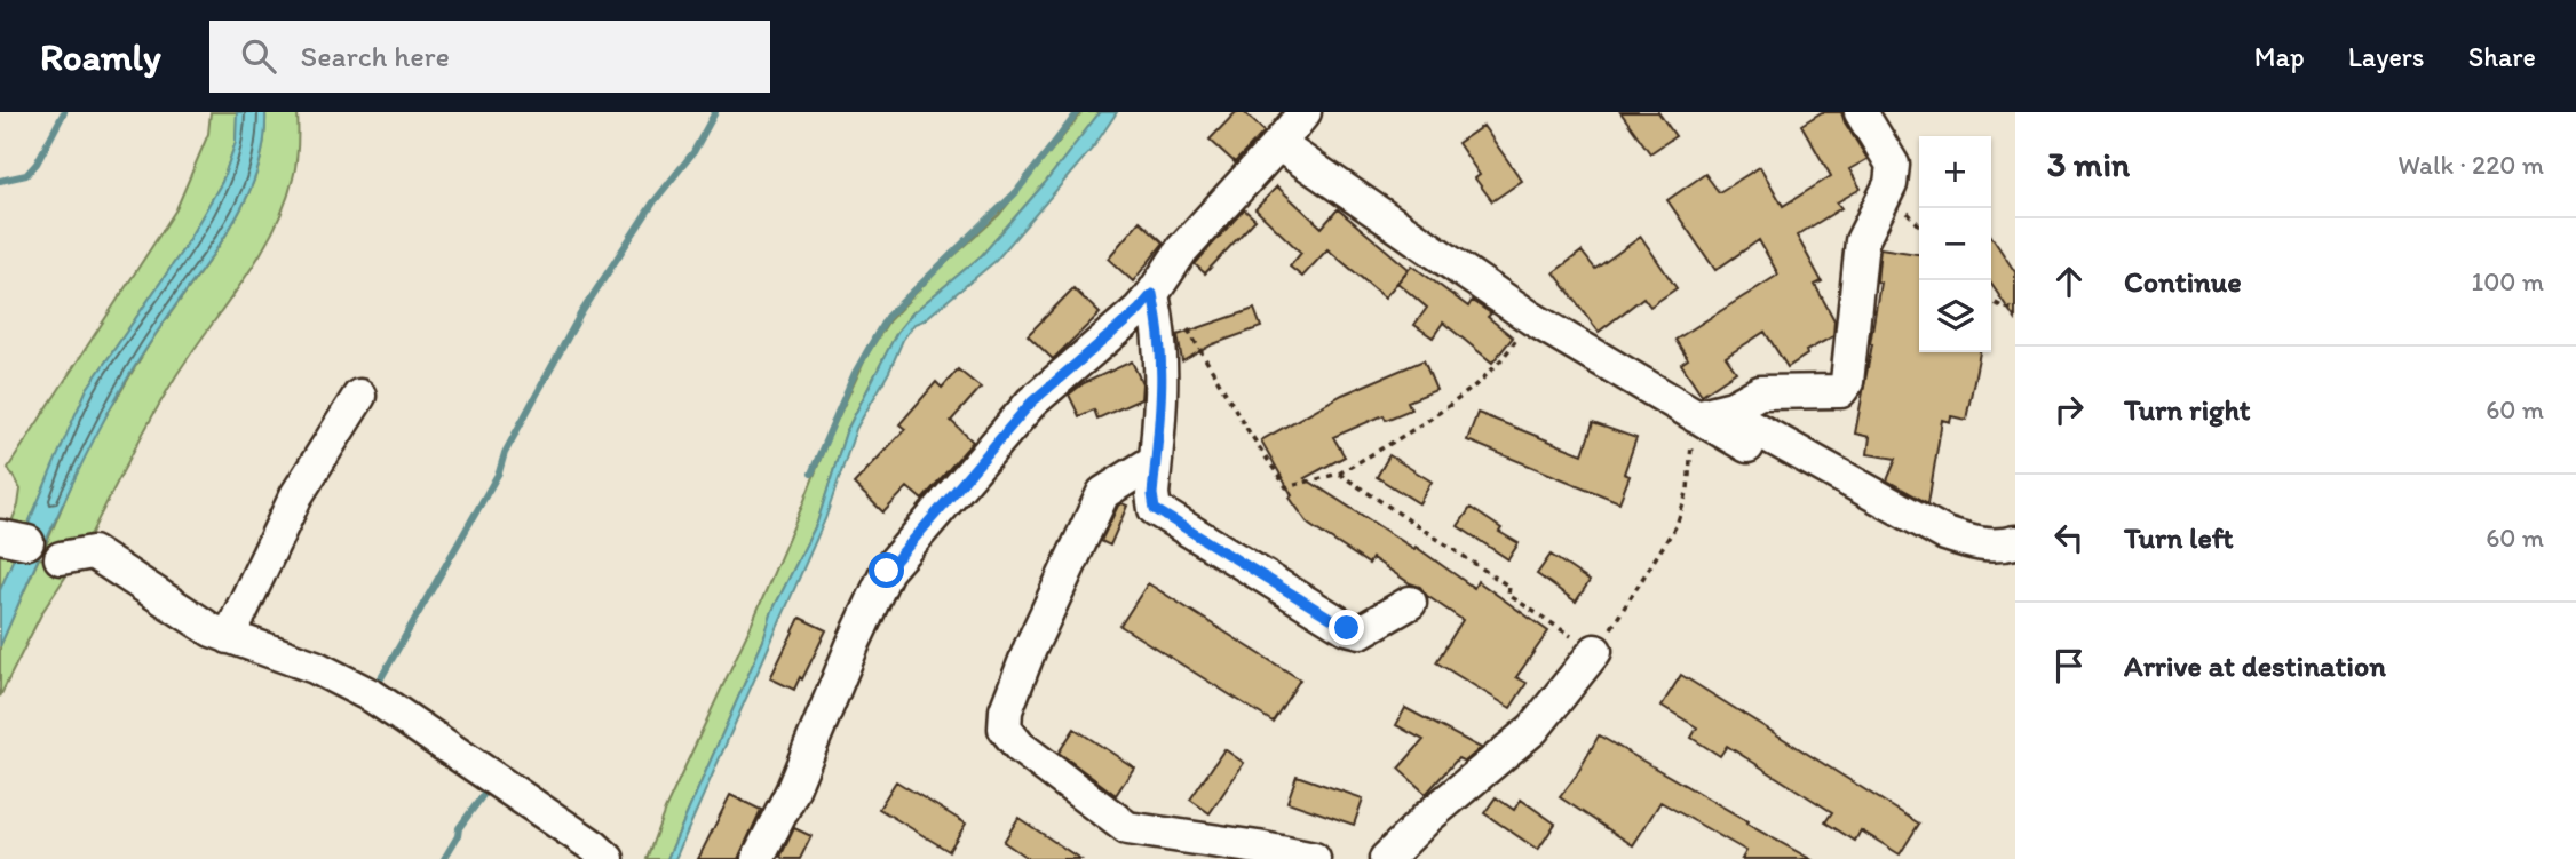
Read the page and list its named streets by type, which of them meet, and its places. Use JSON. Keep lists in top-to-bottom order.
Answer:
{
  "page": {
    "header": "Roamly",
    "search": "Search here",
    "nav": ["Map", "Layers", "Share"],
    "heading": ["3 min", "Walk · 220 m"],
    "map_buttons": ["+", "−"],
    "list": [
      ["Continue", "100 m"],
      ["Turn right", "60 m"],
      ["Turn left", "60 m"],
      "Arrive at destination"
    ]
  }
}
